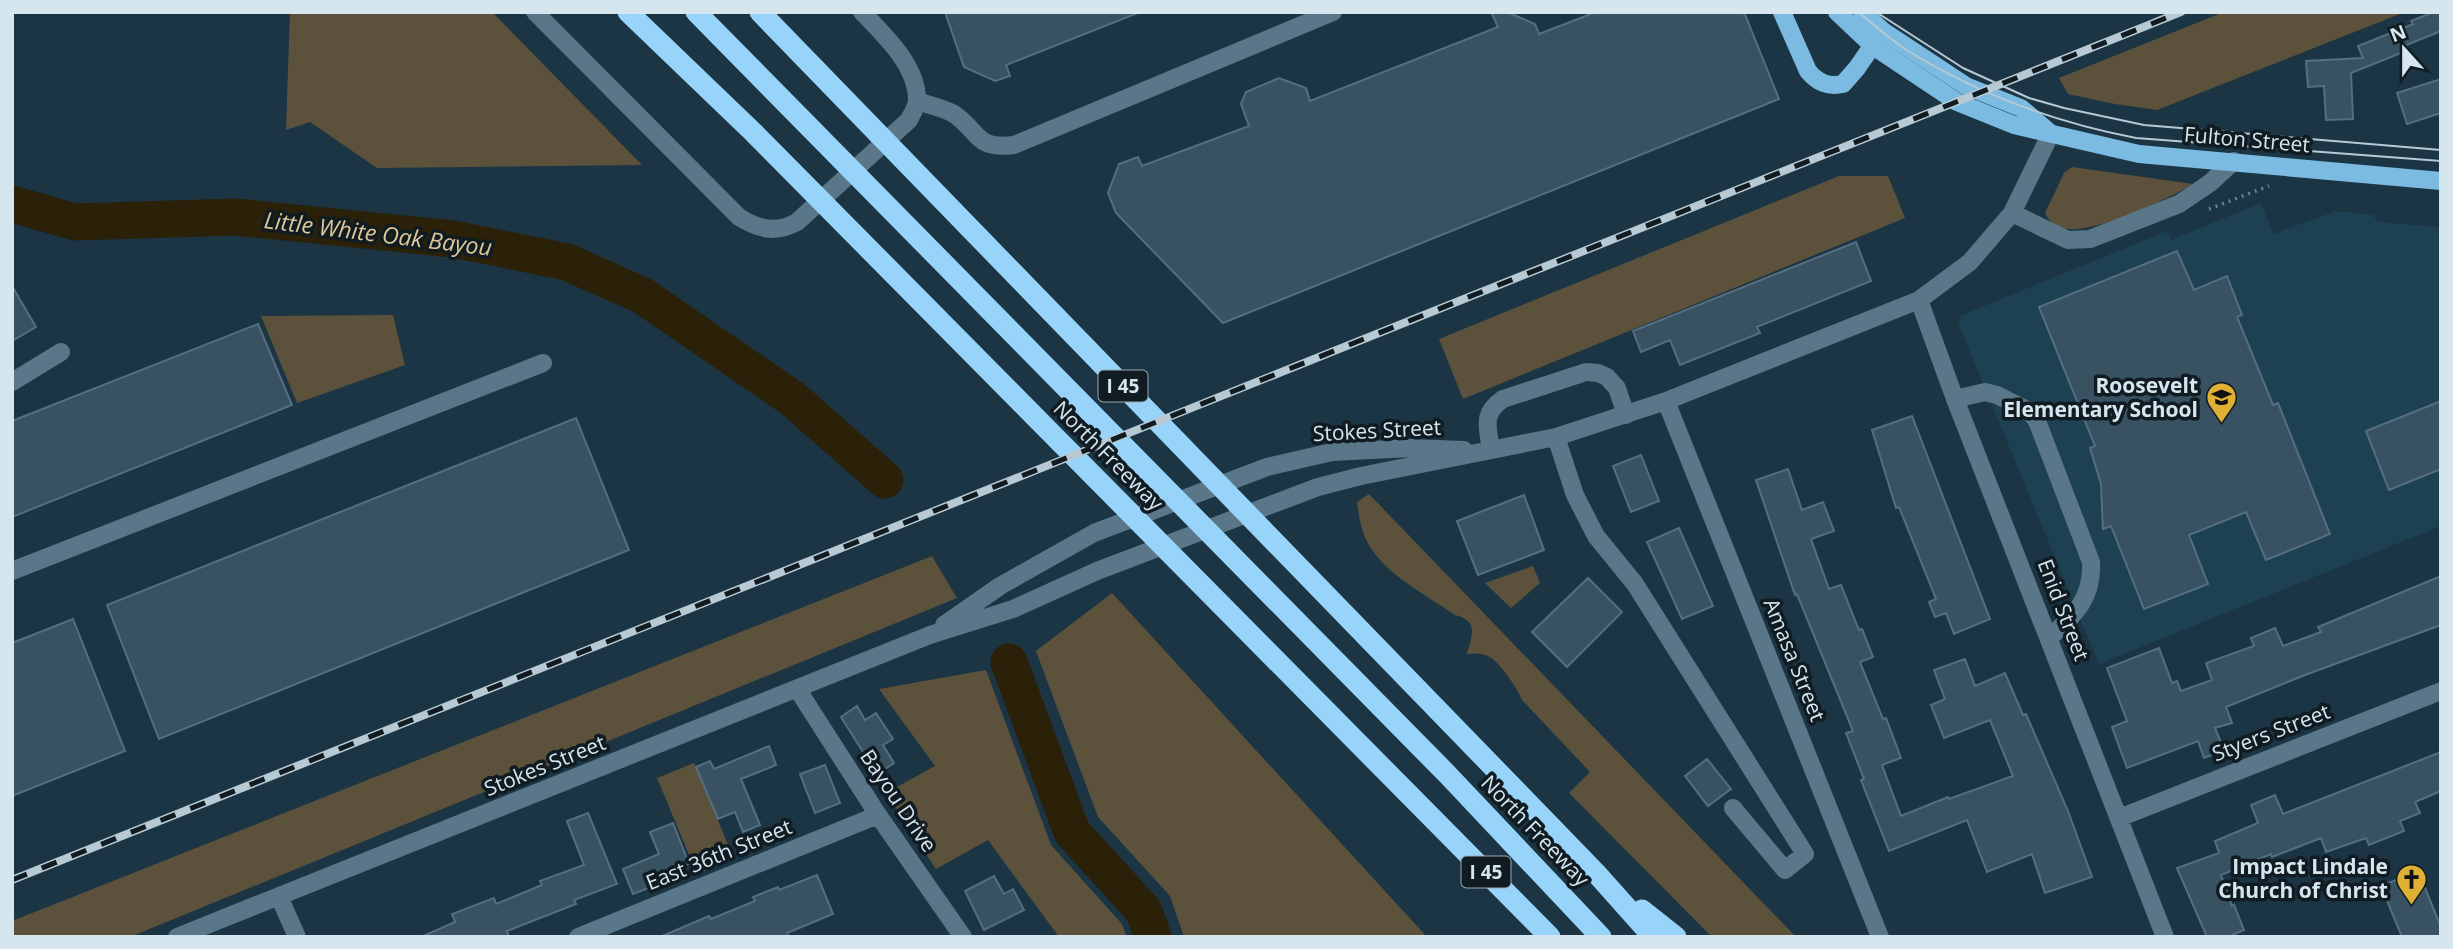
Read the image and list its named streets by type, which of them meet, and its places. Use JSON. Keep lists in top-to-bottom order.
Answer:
{
  "streets": {
    "highway": ["I 45", "North Freeway"],
    "main road": ["Fulton Street"],
    "street": [
      "Stokes Street",
      "Enid Street",
      "Amasa Street",
      "Styers Street",
      "Bayou Drive",
      "East 36th Street"
    ]
  },
  "crossings": [
    ["Fulton Street", "Stokes Street"],
    ["Stokes Street", "Enid Street"],
    ["Stokes Street", "Amasa Street"],
    ["Stokes Street", "Bayou Drive"],
    ["Enid Street", "Styers Street"],
    ["Bayou Drive", "East 36th Street"]
  ],
  "water": ["Little White Oak Bayou"],
  "places": {
    "school or university": ["Roosevelt Elementary School"],
    "church": ["Impact Lindale Church of Christ"]
  },
  "north": "top"
}
